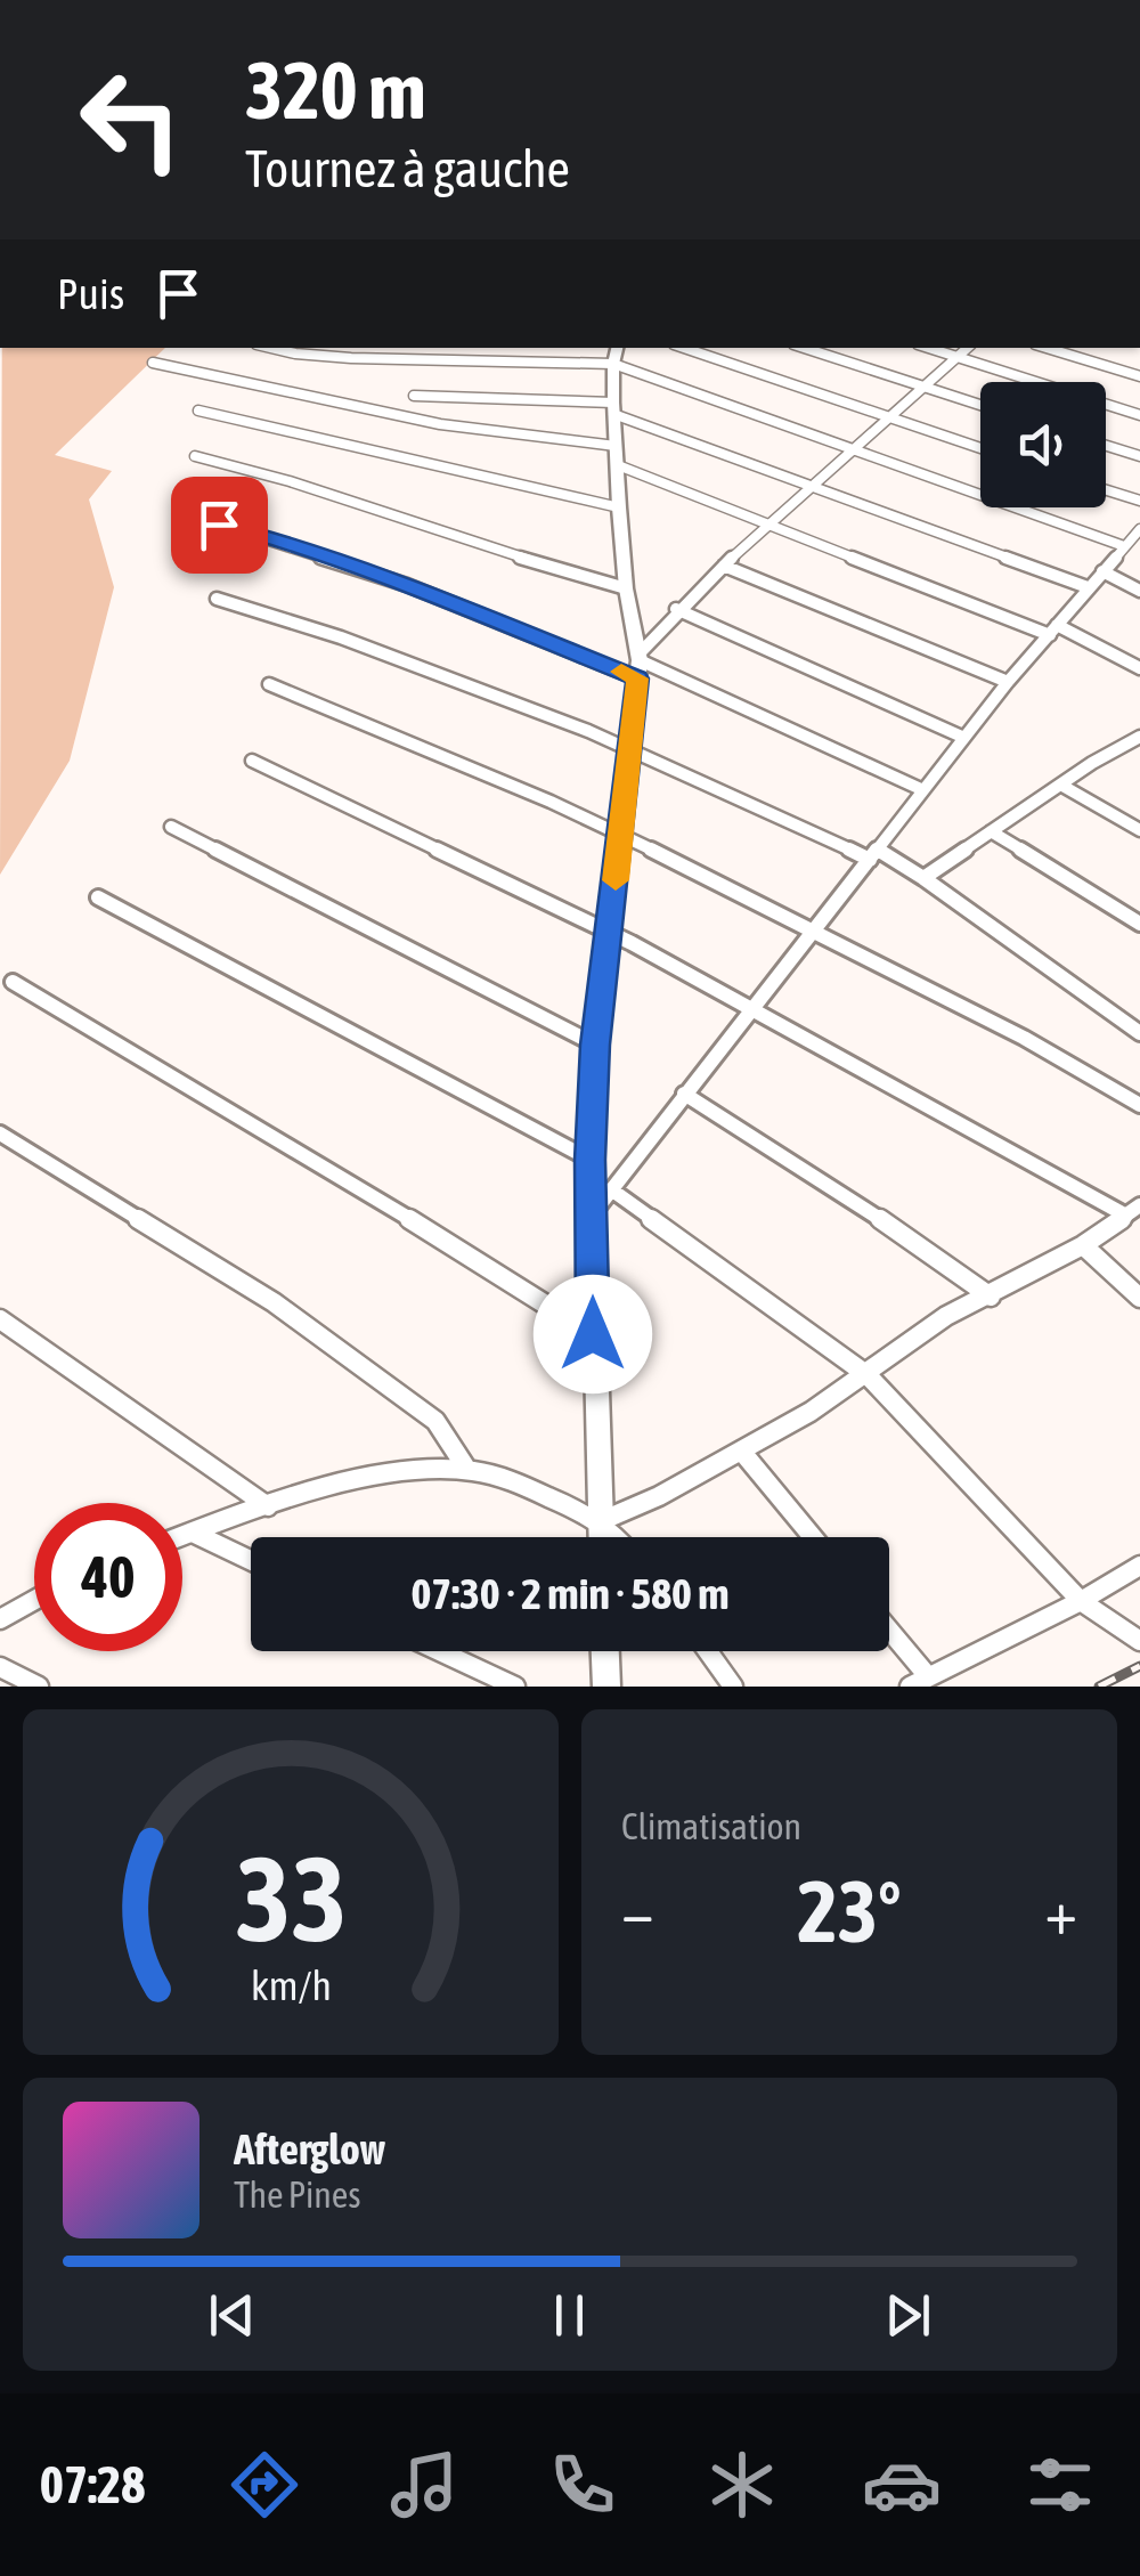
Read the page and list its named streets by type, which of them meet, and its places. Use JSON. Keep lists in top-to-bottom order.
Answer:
{
  "page": {
    "turn": ["320 m", "Tournez à gauche"],
    "then": "Puis",
    "limit": "40",
    "trip": "07:30 · 2 min · 580 m",
    "tile": "Climatisation",
    "heat": ["−", "23°", "+"],
    "song": ["Afterglow", "The Pines"],
    "tabs": "07:28",
    "gauge": ["33", "km/h"]
  }
}
